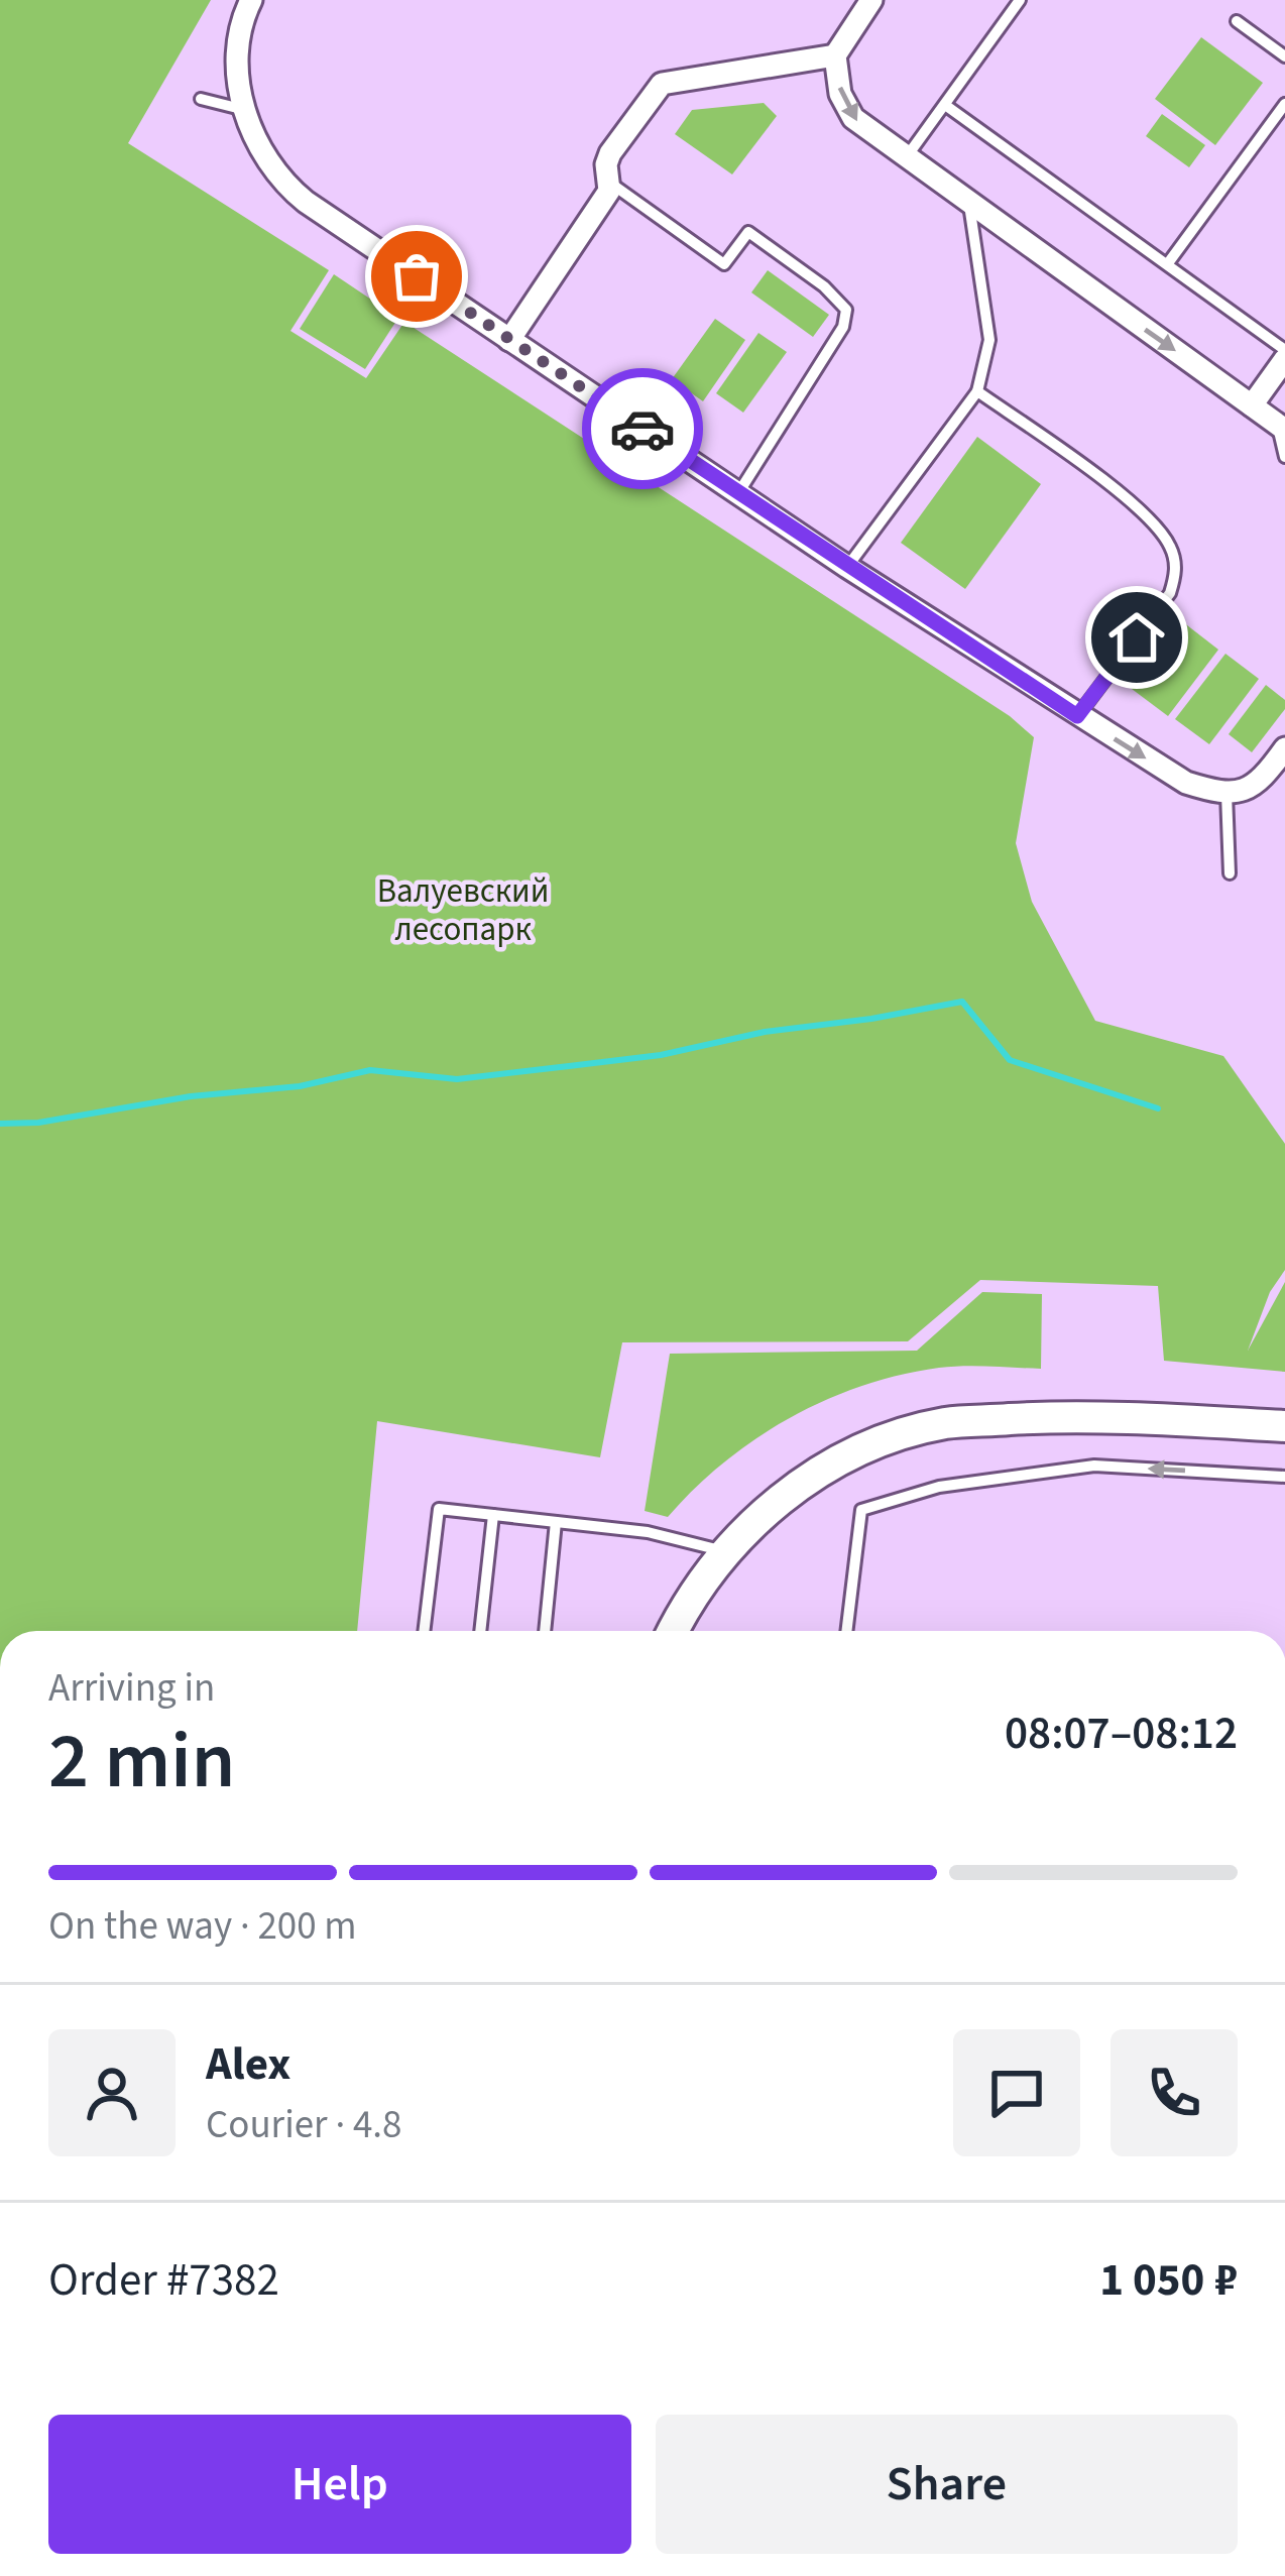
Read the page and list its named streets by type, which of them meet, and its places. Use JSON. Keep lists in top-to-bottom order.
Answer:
{
  "parks": ["Валуевский лесопарк"],
  "page": {
    "heading": ["2 min", "Arriving in", "08:07–08:12"],
    "panel": [
      "Alex",
      "Courier · 4.8",
      "Order #7382",
      "1 050 ₽"
    ],
    "bar": "On the way · 200 m",
    "buttons": ["Help", "Share"]
  }
}
